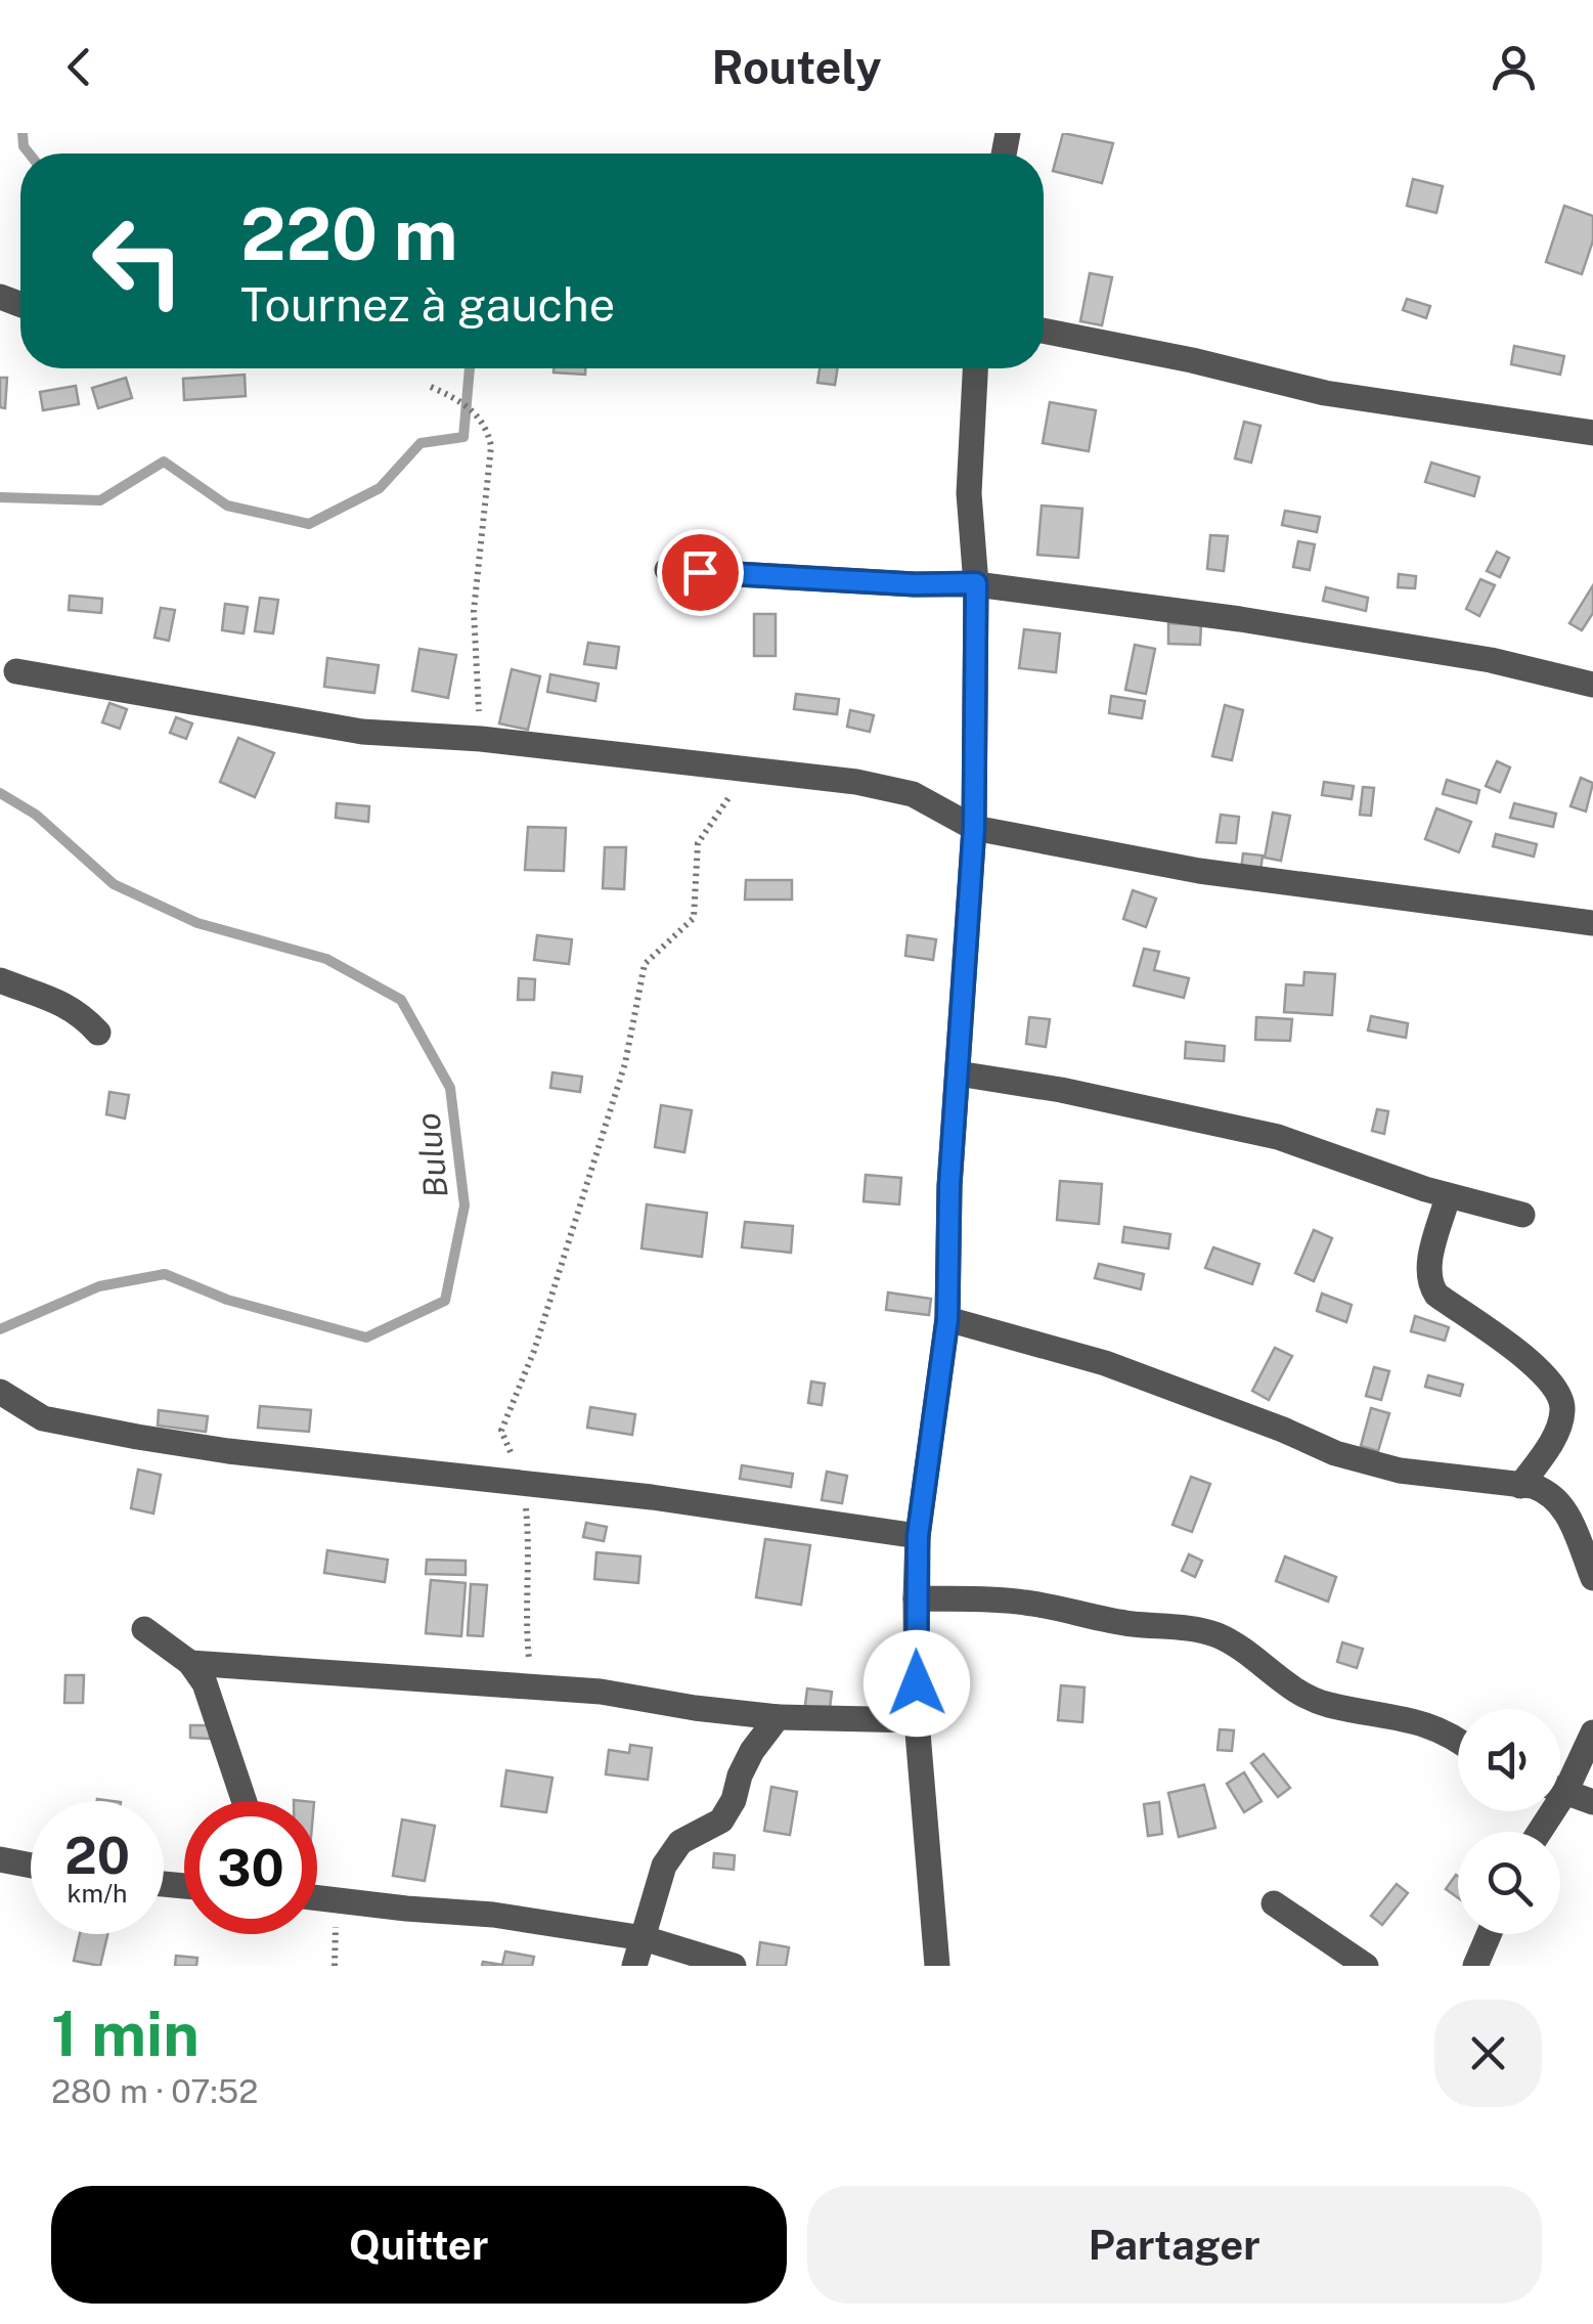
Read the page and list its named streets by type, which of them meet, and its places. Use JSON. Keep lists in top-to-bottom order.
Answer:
{
  "water": ["Buluo"],
  "page": {
    "header": "Routely",
    "turn": ["220 m", "Tournez à gauche"],
    "speed": "20 km/h",
    "limit": "30",
    "heading": ["1 min", "280 m · 07:52"],
    "buttons": ["Quitter", "Partager"]
  }
}
